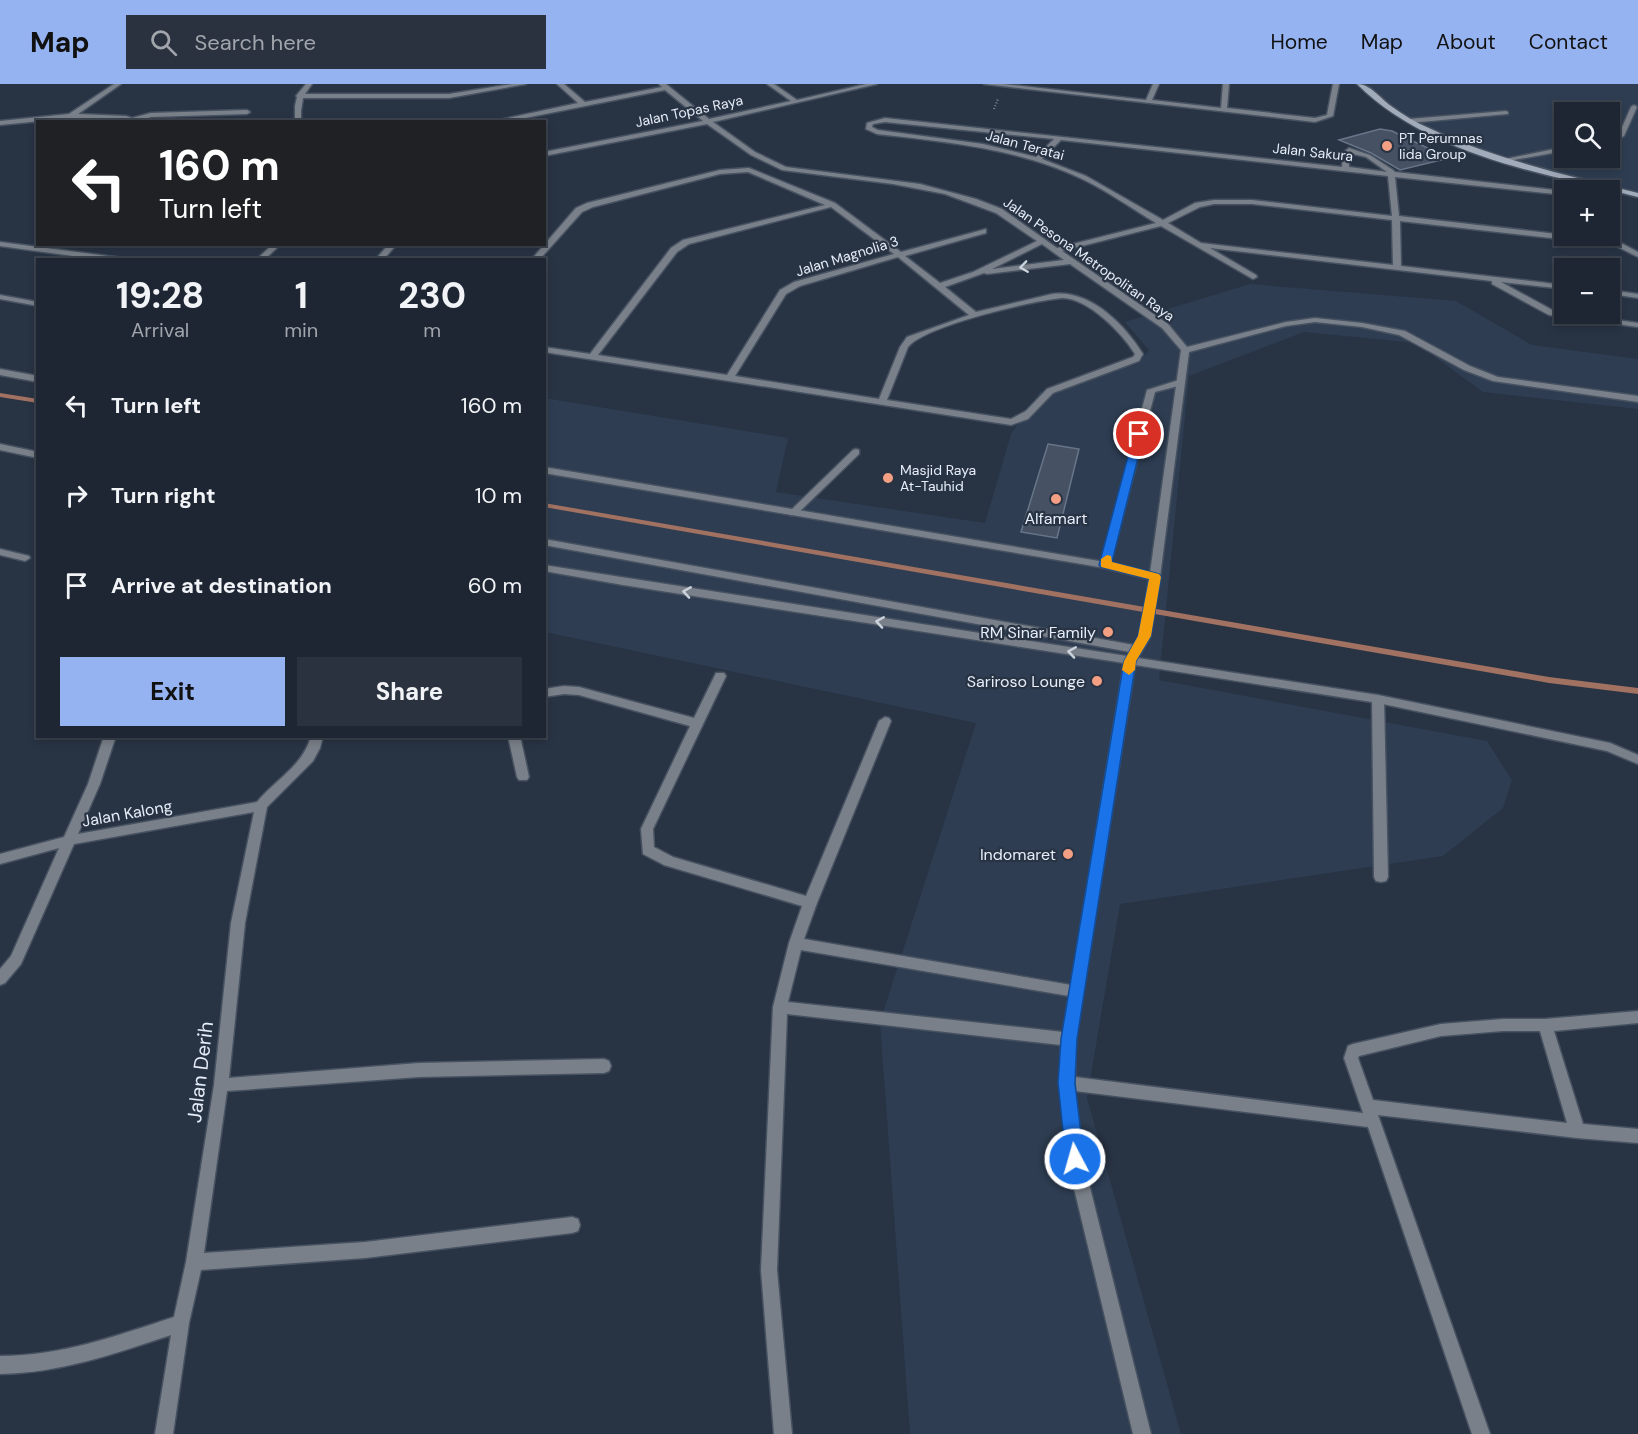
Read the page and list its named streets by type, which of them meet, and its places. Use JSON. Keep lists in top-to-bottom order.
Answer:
{
  "streets": {
    "street": [
      "Jalan Topas Raya",
      "Jalan Teratai",
      "Jalan Sakura",
      "Jalan Magnolia 3",
      "Jalan Pesona Metropolitan Raya",
      "Jalan Kalong",
      "Jalan Derih"
    ]
  },
  "crossings": [
    ["Jalan Topas Raya", "Jalan Pesona Metropolitan Raya"],
    ["Jalan Teratai", "Jalan Sakura"],
    ["Jalan Kalong", "Jalan Derih"]
  ],
  "places": [
    "PT Perumnas Iida Group",
    "Masjid Raya At-Tauhid",
    "Alfamart",
    "RM Sinar Family",
    "Sariroso Lounge",
    "Indomaret"
  ],
  "page": {
    "header": "Map",
    "search": "Search here",
    "nav": [
      "Home",
      "Map",
      "About",
      "Contact"
    ],
    "map_buttons": ["+", "−"],
    "turn": ["160 m", "Turn left"],
    "eta": [
      "19:28",
      "Arrival",
      "1",
      "min",
      "230",
      "m"
    ],
    "list": [
      {
        "name": "Turn left",
        "value": "160 m"
      },
      {
        "name": "Turn right",
        "value": "10 m"
      },
      {
        "name": "Arrive at destination",
        "value": "60 m"
      }
    ],
    "buttons": ["Exit", "Share"]
  }
}
